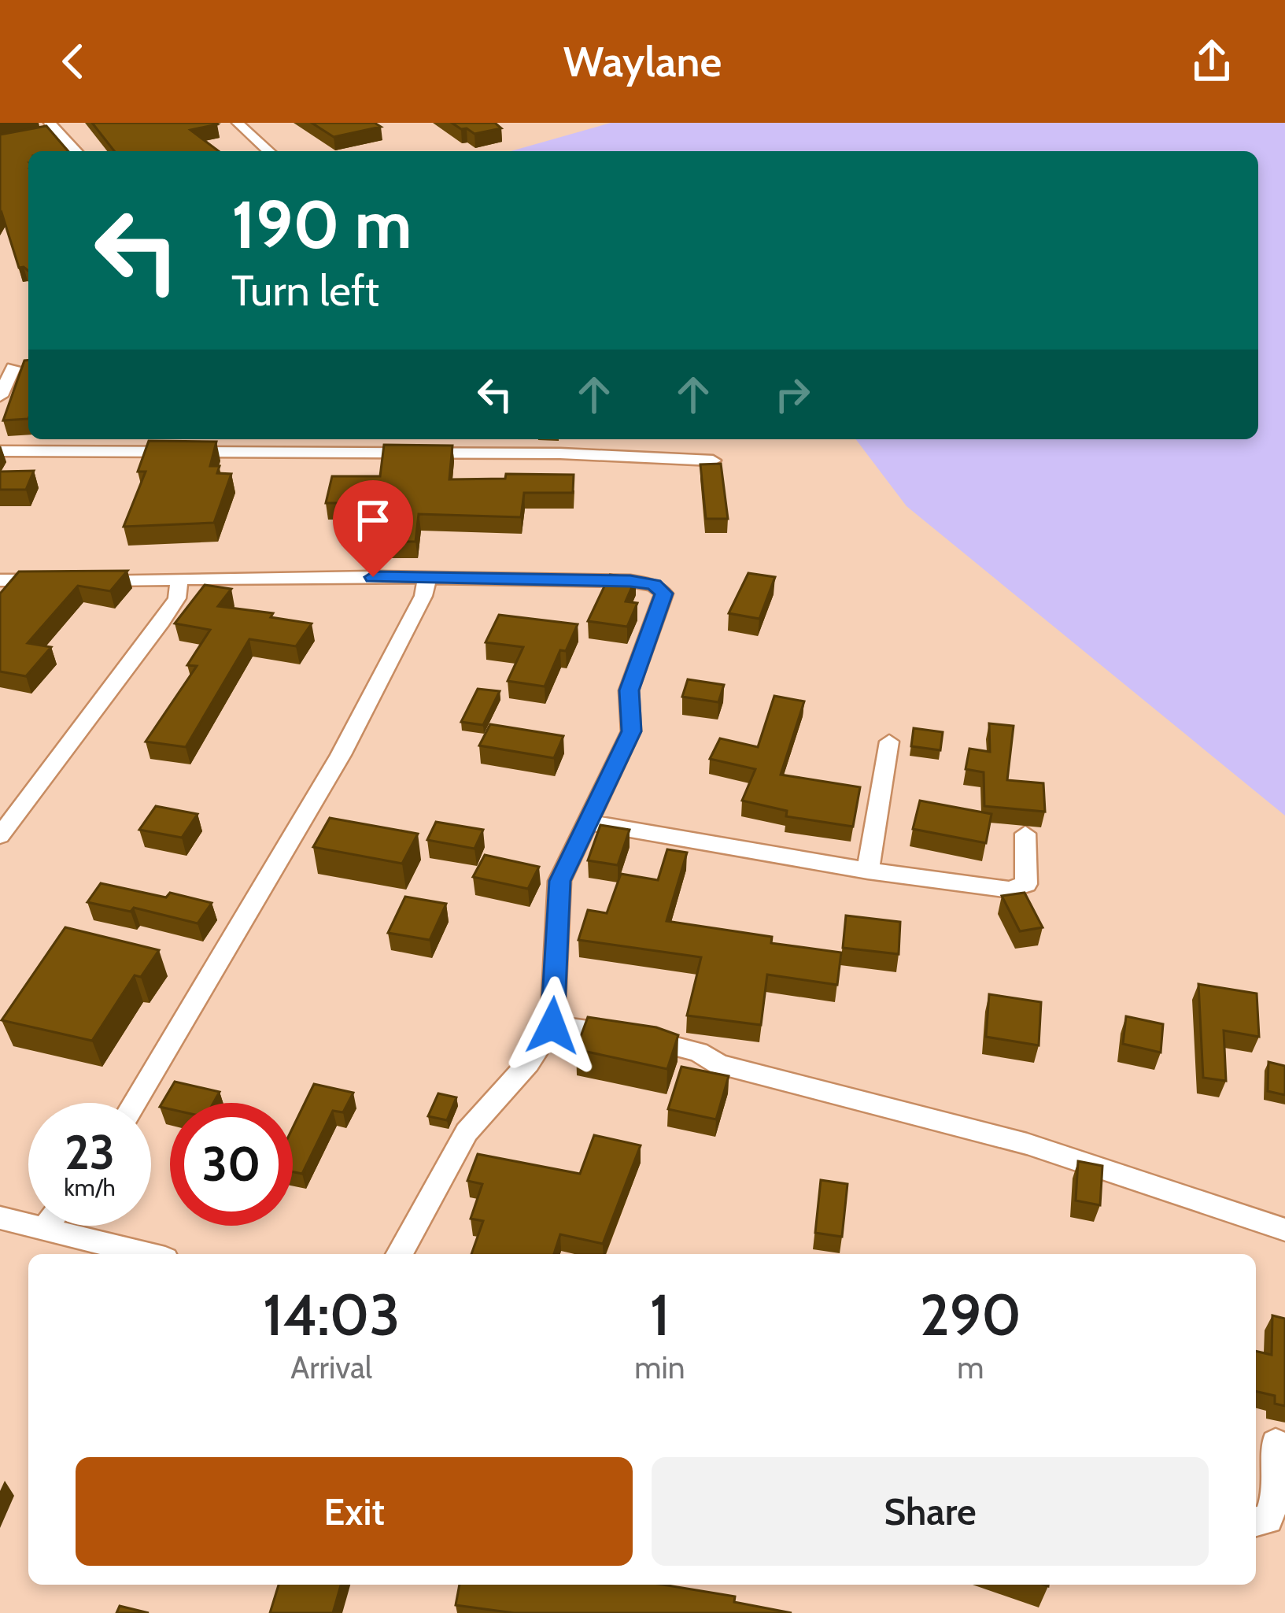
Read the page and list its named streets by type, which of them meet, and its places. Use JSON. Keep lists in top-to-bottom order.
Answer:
{
  "page": {
    "header": "Waylane",
    "turn": ["190 m", "Turn left"],
    "speed": "23 km/h",
    "limit": "30",
    "eta": [
      "14:03",
      "Arrival",
      "1",
      "min",
      "290",
      "m"
    ],
    "buttons": ["Exit", "Share"]
  }
}
